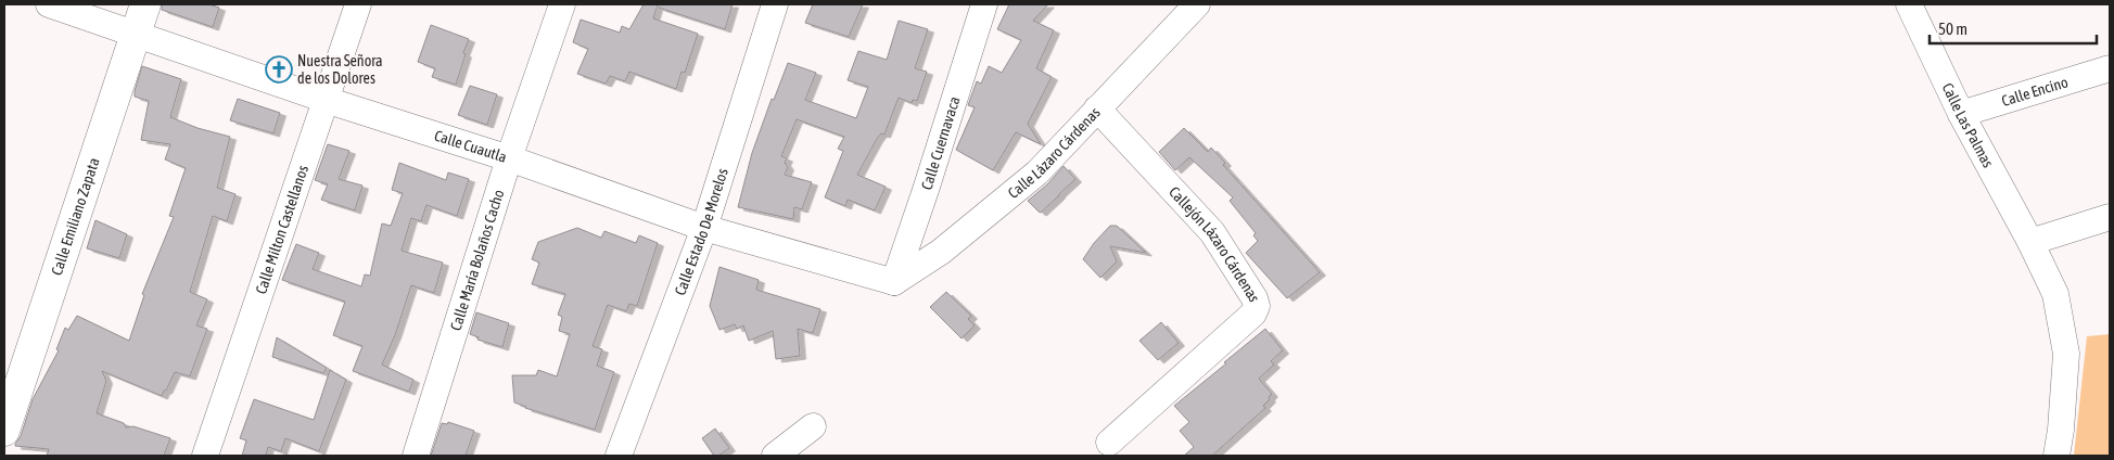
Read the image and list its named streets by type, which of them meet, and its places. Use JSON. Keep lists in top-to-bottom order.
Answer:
{
  "streets": {
    "street": [
      "Calle Encino",
      "Calle Las Palmas",
      "Calle Cuernavaca",
      "Calle Cuautla",
      "Calle Lázaro Cárdenas",
      "Calle Emiliano Zapata",
      "Calle Milton Castellanos",
      "Calle Estado De Morelos",
      "Callejón Lázaro Cárdenas",
      "Calle María Bolaños Cacho"
    ]
  },
  "crossings": [
    ["Calle Encino", "Calle Las Palmas"],
    ["Calle Cuernavaca", "Calle Cuautla"],
    ["Calle Cuernavaca", "Calle Lázaro Cárdenas"],
    ["Calle Cuautla", "Calle Lázaro Cárdenas"],
    ["Calle Cuautla", "Calle Emiliano Zapata"],
    ["Calle Cuautla", "Calle Milton Castellanos"],
    ["Calle Cuautla", "Calle Estado De Morelos"],
    ["Calle Cuautla", "Calle María Bolaños Cacho"],
    ["Calle Lázaro Cárdenas", "Callejón Lázaro Cárdenas"]
  ],
  "places": {
    "church": ["Nuestra Señora de los Dolores"]
  },
  "scale_bar": "50 m"
}
